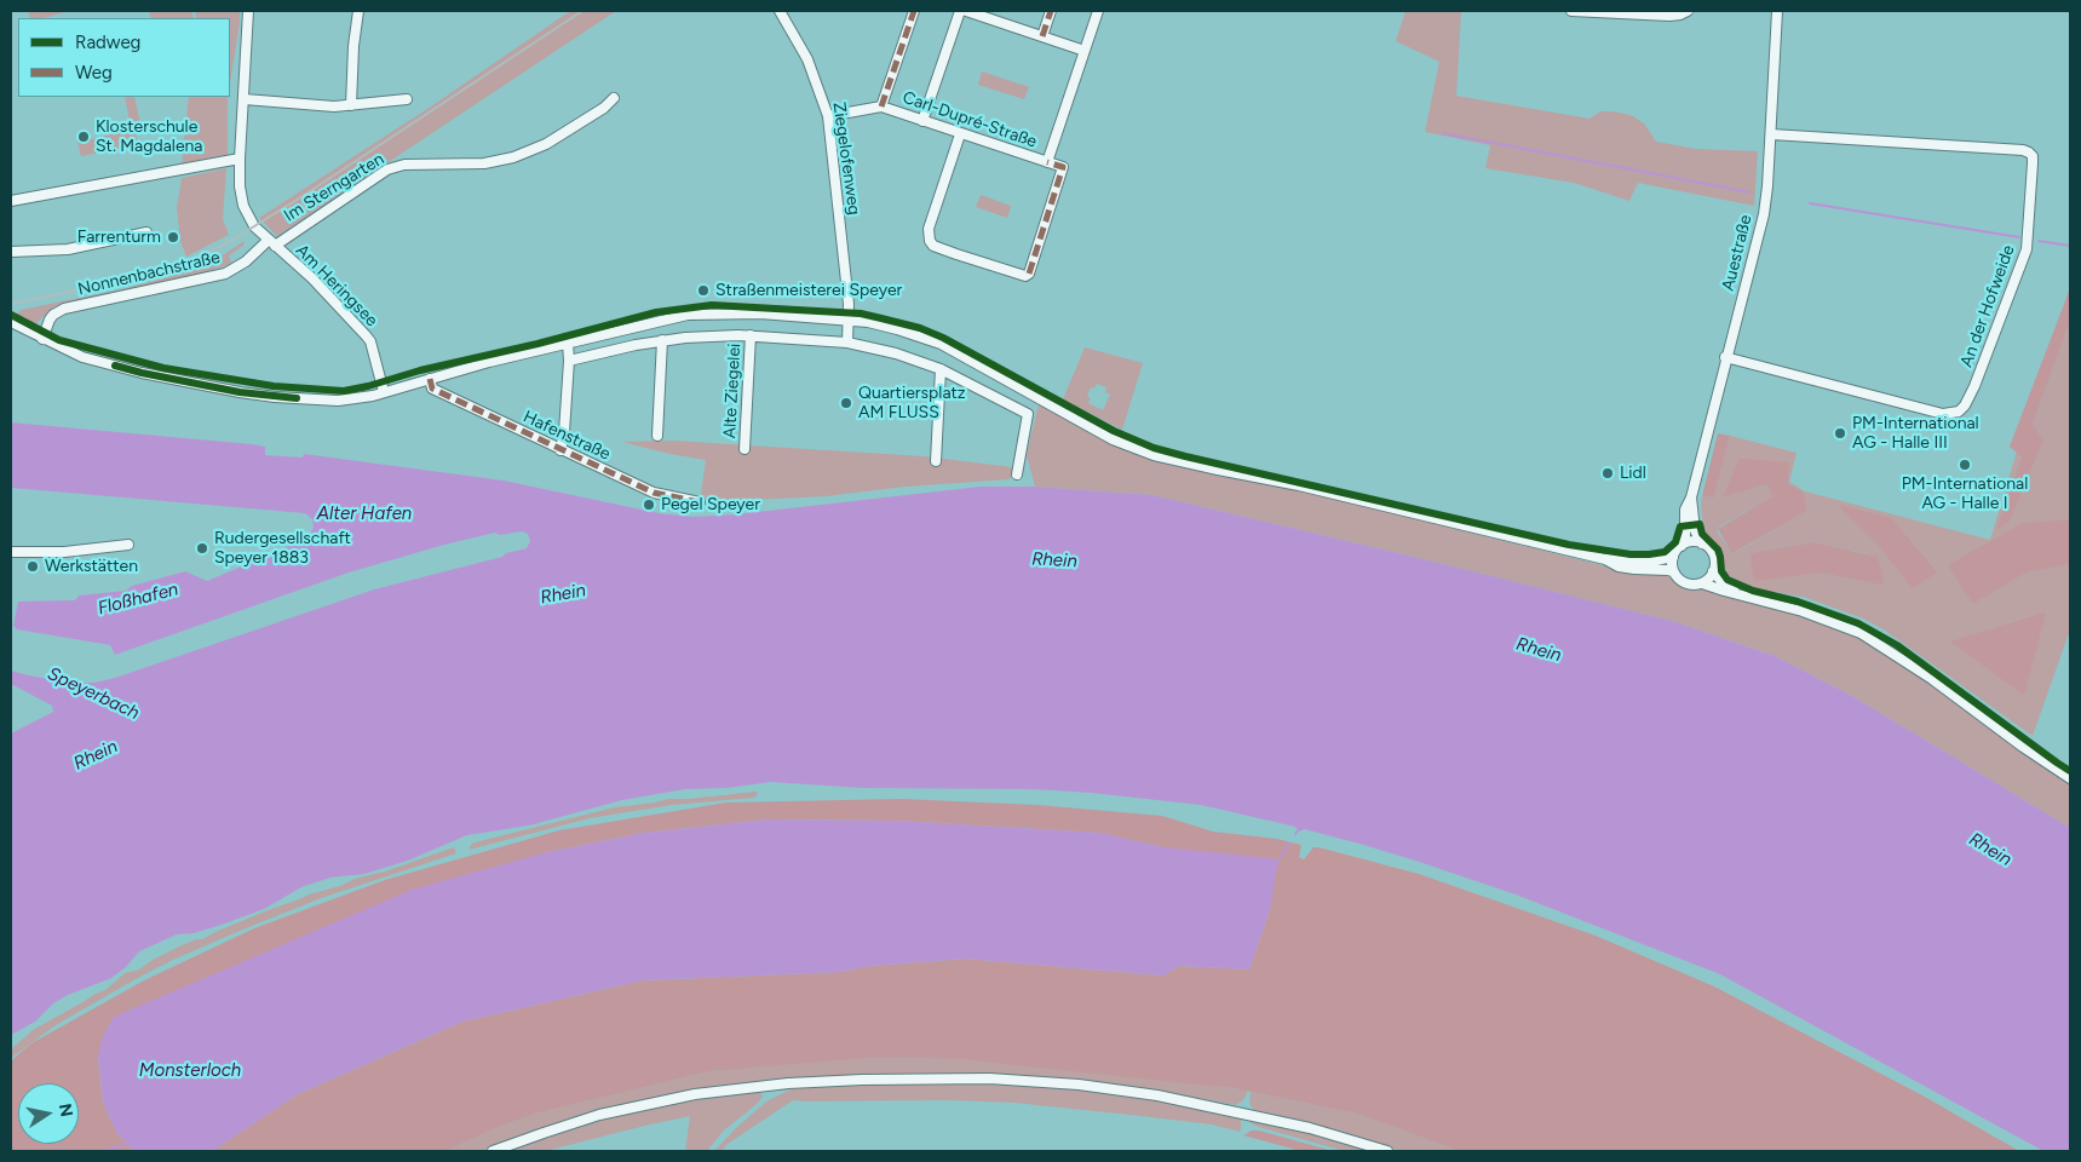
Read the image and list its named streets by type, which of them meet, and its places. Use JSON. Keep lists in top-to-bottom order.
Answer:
{
  "streets": {
    "street": [
      "Carl-Dupré-Straße",
      "Ziegelofenweg",
      "Im Sterngarten",
      "Auestraße",
      "Nonnenbachstraße",
      "Am Heringsee",
      "An der Hofweide",
      "Alte Ziegelei",
      "Hafenstraße"
    ]
  },
  "crossings": [
    ["Carl-Dupré-Straße", "Ziegelofenweg"],
    ["Im Sterngarten", "Nonnenbachstraße"],
    ["Im Sterngarten", "Am Heringsee"],
    ["Auestraße", "An der Hofweide"],
    ["Nonnenbachstraße", "Am Heringsee"]
  ],
  "water": [
    "Alter Hafen",
    "Rhein",
    "Floßhafen",
    "Speyerbach",
    "Monsterloch"
  ],
  "places": [
    "Klosterschule St. Magdalena",
    "Farrenturm",
    "Straßenmeisterei Speyer",
    "Quartiersplatz AM FLUSS",
    "PM-International AG - Halle III",
    "PM-International AG - Halle I",
    "Lidl",
    "Pegel Speyer",
    "Rudergesellschaft Speyer 1883",
    "Werkstätten"
  ],
  "legend": ["Radweg", "Weg"],
  "north": "right"
}
